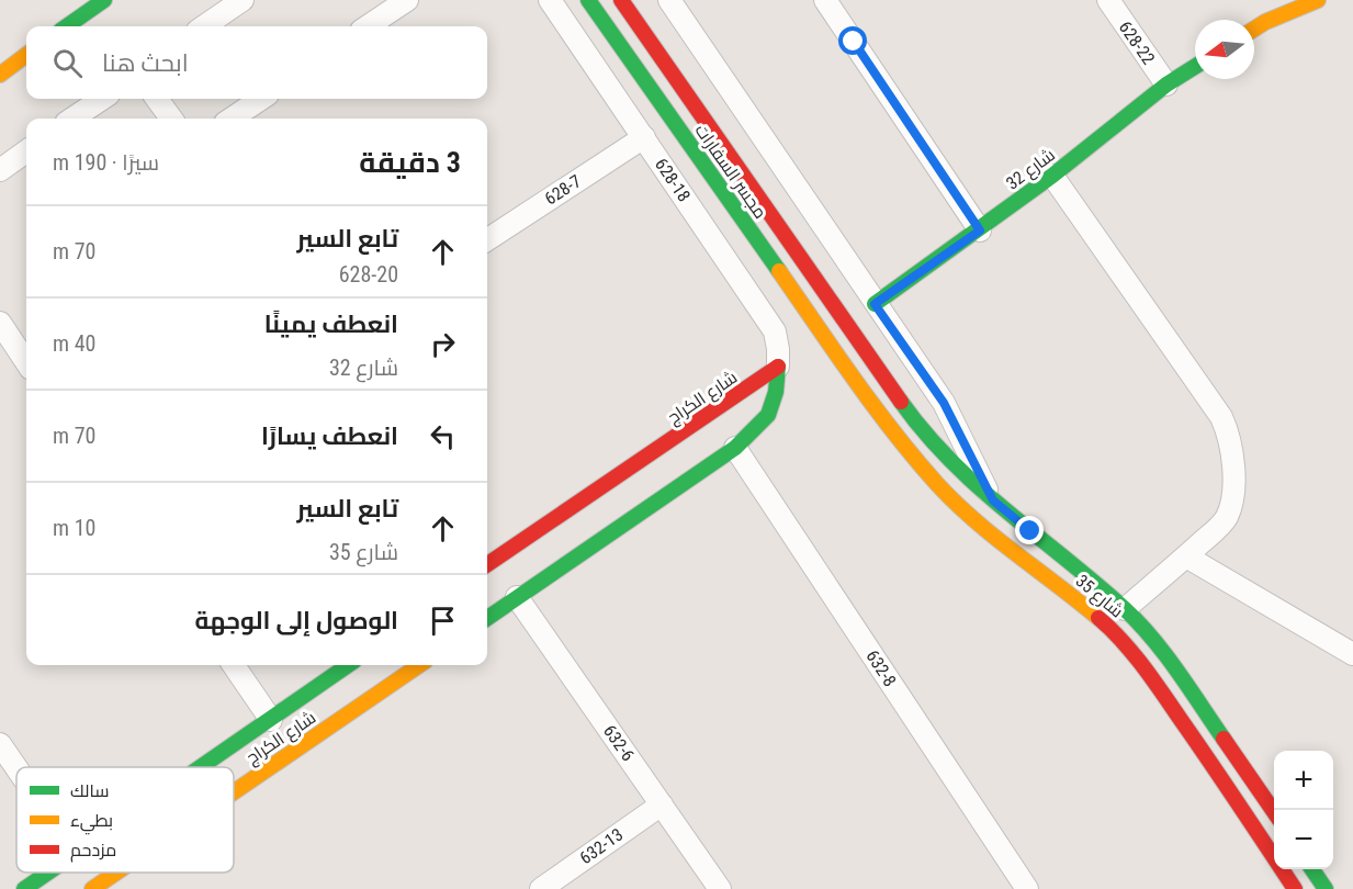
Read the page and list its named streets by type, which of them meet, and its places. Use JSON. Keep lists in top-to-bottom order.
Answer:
{
  "streets": {
    "main road": [
      "شارع 32",
      "مجسر السفارات",
      "شارع الكراج",
      "شارع 35"
    ],
    "street": [
      "628-22",
      "628-18",
      "628-7",
      "632-8",
      "632-6",
      "632-13"
    ]
  },
  "crossings": [
    ["628-22", "شارع 32"],
    ["مجسر السفارات", "شارع 35"],
    ["628-18", "628-7"],
    ["628-18", "شارع الكراج"],
    ["632-6", "632-13"]
  ],
  "legend": ["سالك", "بطيء", "مزدحم"],
  "north": "left",
  "page": {
    "search": "ابحث هنا",
    "heading": ["3 دقيقة", "سيرًا · 190 m"],
    "list": [
      ["تابع السير", "628-20", "70 m"],
      ["انعطف يمينًا", "شارع 32", "40 m"],
      ["انعطف يسارًا", "70 m"],
      ["تابع السير", "شارع 35", "10 m"],
      "الوصول إلى الوجهة"
    ],
    "map_buttons": ["+", "−"]
  }
}
